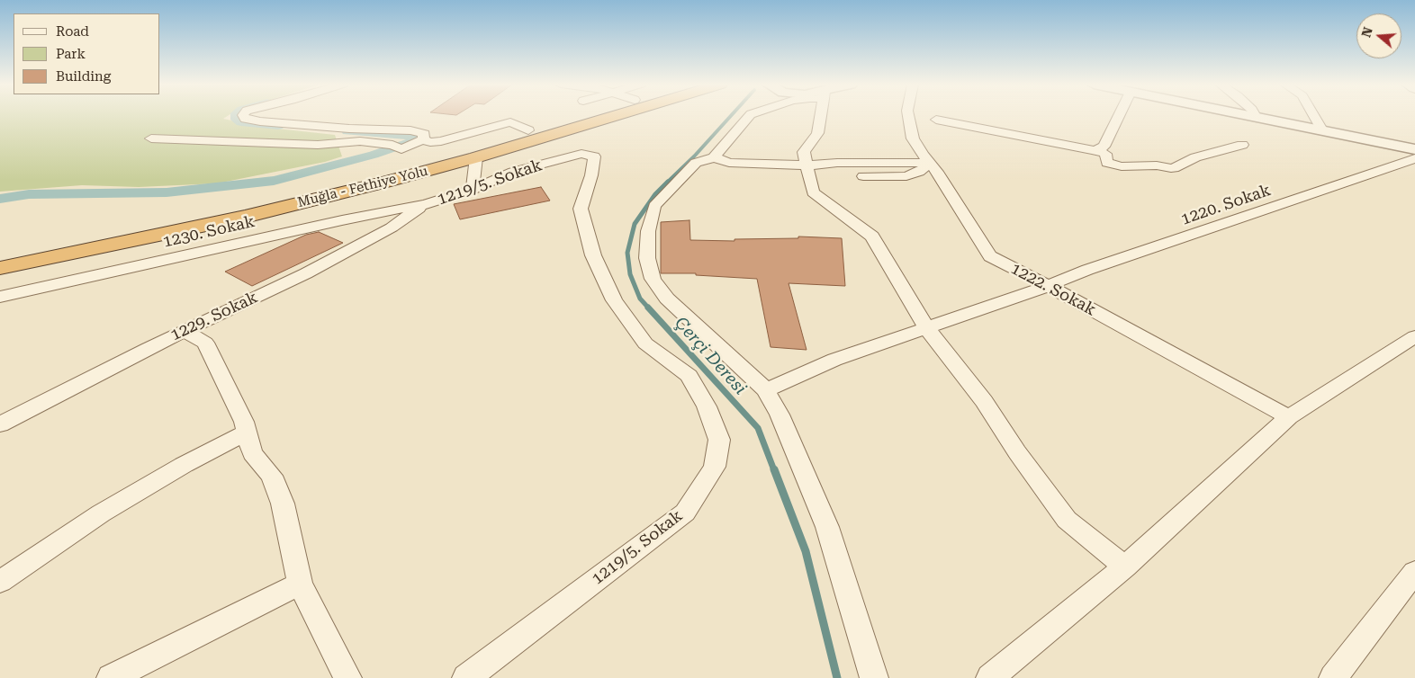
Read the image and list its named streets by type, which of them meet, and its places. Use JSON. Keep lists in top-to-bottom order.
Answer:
{
  "streets": {
    "highway": ["Muğla - Fethiye Yolu"],
    "street": [
      "1219/5. Sokak",
      "1220. Sokak",
      "1230. Sokak",
      "1222. Sokak",
      "1229. Sokak"
    ]
  },
  "crossings": [
    ["1219/5. Sokak", "1230. Sokak"],
    ["1219/5. Sokak", "1229. Sokak"],
    ["1220. Sokak", "1222. Sokak"],
    ["1230. Sokak", "1229. Sokak"]
  ],
  "water": ["Çerçi Deresi"],
  "legend": ["Road", "Park", "Building"],
  "north": "left"
}
